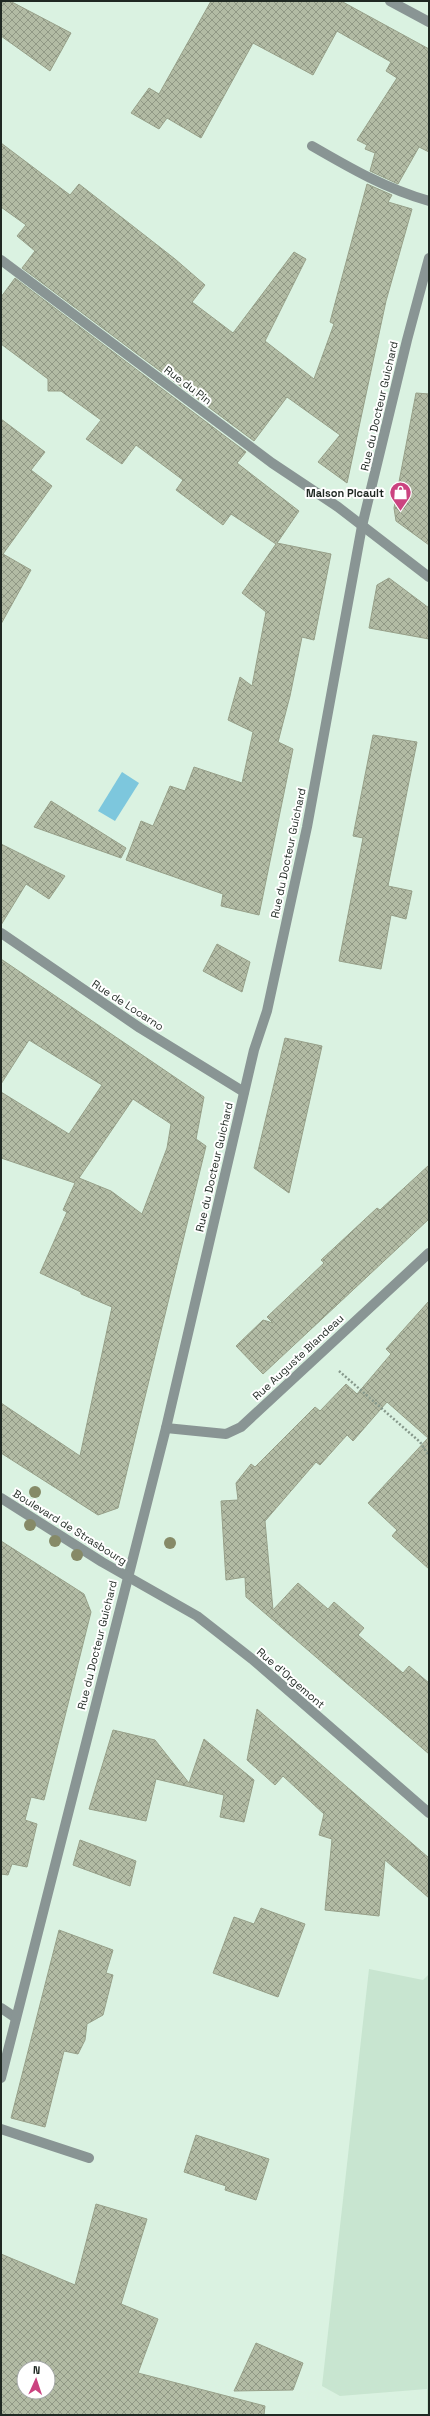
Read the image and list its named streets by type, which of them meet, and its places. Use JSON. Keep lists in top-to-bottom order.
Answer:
{
  "streets": {
    "street": [
      "Rue du Pin",
      "Rue du Docteur Guichard",
      "Rue de Locarno",
      "Rue Auguste Blandeau",
      "Boulevard de Strasbourg",
      "Rue d'Orgemont"
    ]
  },
  "crossings": [
    ["Rue du Pin", "Rue du Docteur Guichard"],
    ["Rue du Docteur Guichard", "Rue de Locarno"],
    ["Rue du Docteur Guichard", "Rue Auguste Blandeau"],
    ["Rue du Docteur Guichard", "Boulevard de Strasbourg"],
    ["Rue du Docteur Guichard", "Rue d'Orgemont"],
    ["Boulevard de Strasbourg", "Rue d'Orgemont"]
  ],
  "places": {
    "shop": ["Maison Picault"]
  },
  "north": "top"
}
